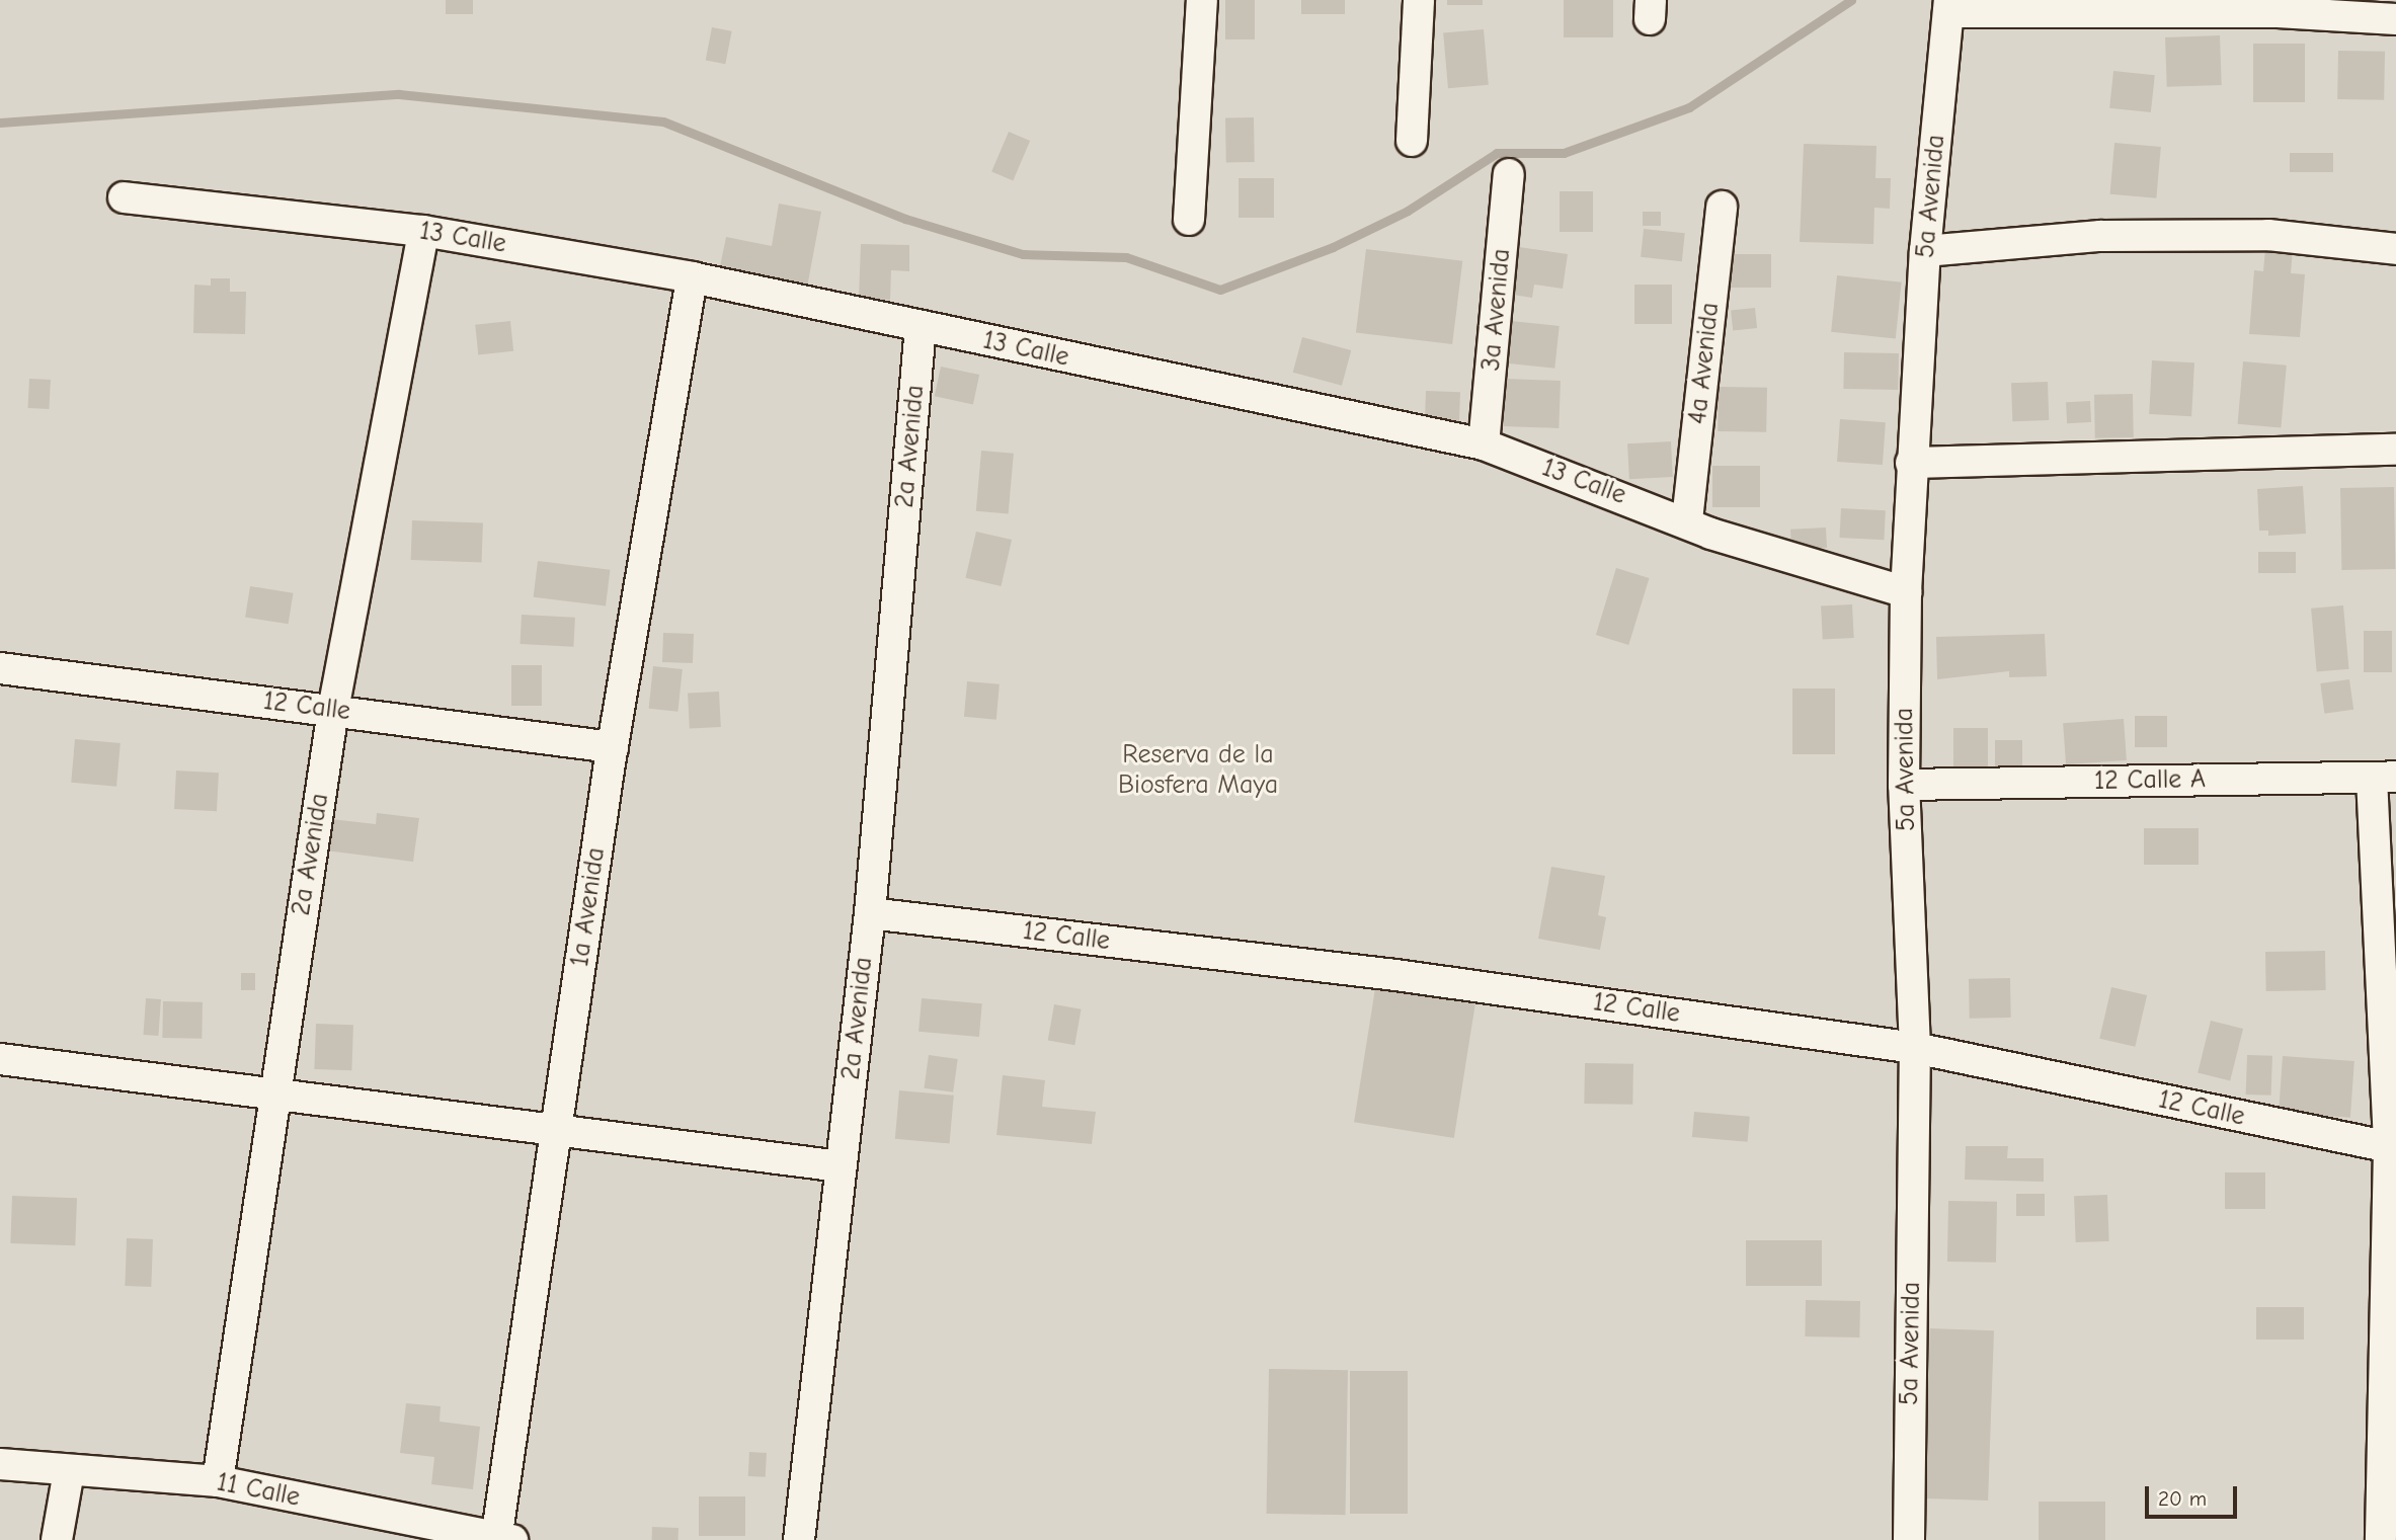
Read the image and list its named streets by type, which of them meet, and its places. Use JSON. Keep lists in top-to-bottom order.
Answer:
{
  "streets": {
    "street": [
      "5a Avenida",
      "13 Calle",
      "3a Avenida",
      "4a Avenida",
      "2a Avenida",
      "12 Calle",
      "12 Calle A",
      "1a Avenida",
      "11 Calle"
    ]
  },
  "crossings": [
    ["5a Avenida", "13 Calle"],
    ["5a Avenida", "12 Calle"],
    ["5a Avenida", "12 Calle A"],
    ["13 Calle", "3a Avenida"],
    ["13 Calle", "4a Avenida"],
    ["13 Calle", "2a Avenida"],
    ["13 Calle", "1a Avenida"],
    ["2a Avenida", "12 Calle"],
    ["2a Avenida", "11 Calle"],
    ["12 Calle", "1a Avenida"],
    ["1a Avenida", "11 Calle"]
  ],
  "parks": ["Reserva de la Biosfera Maya"],
  "scale_bar": "20 m"
}
